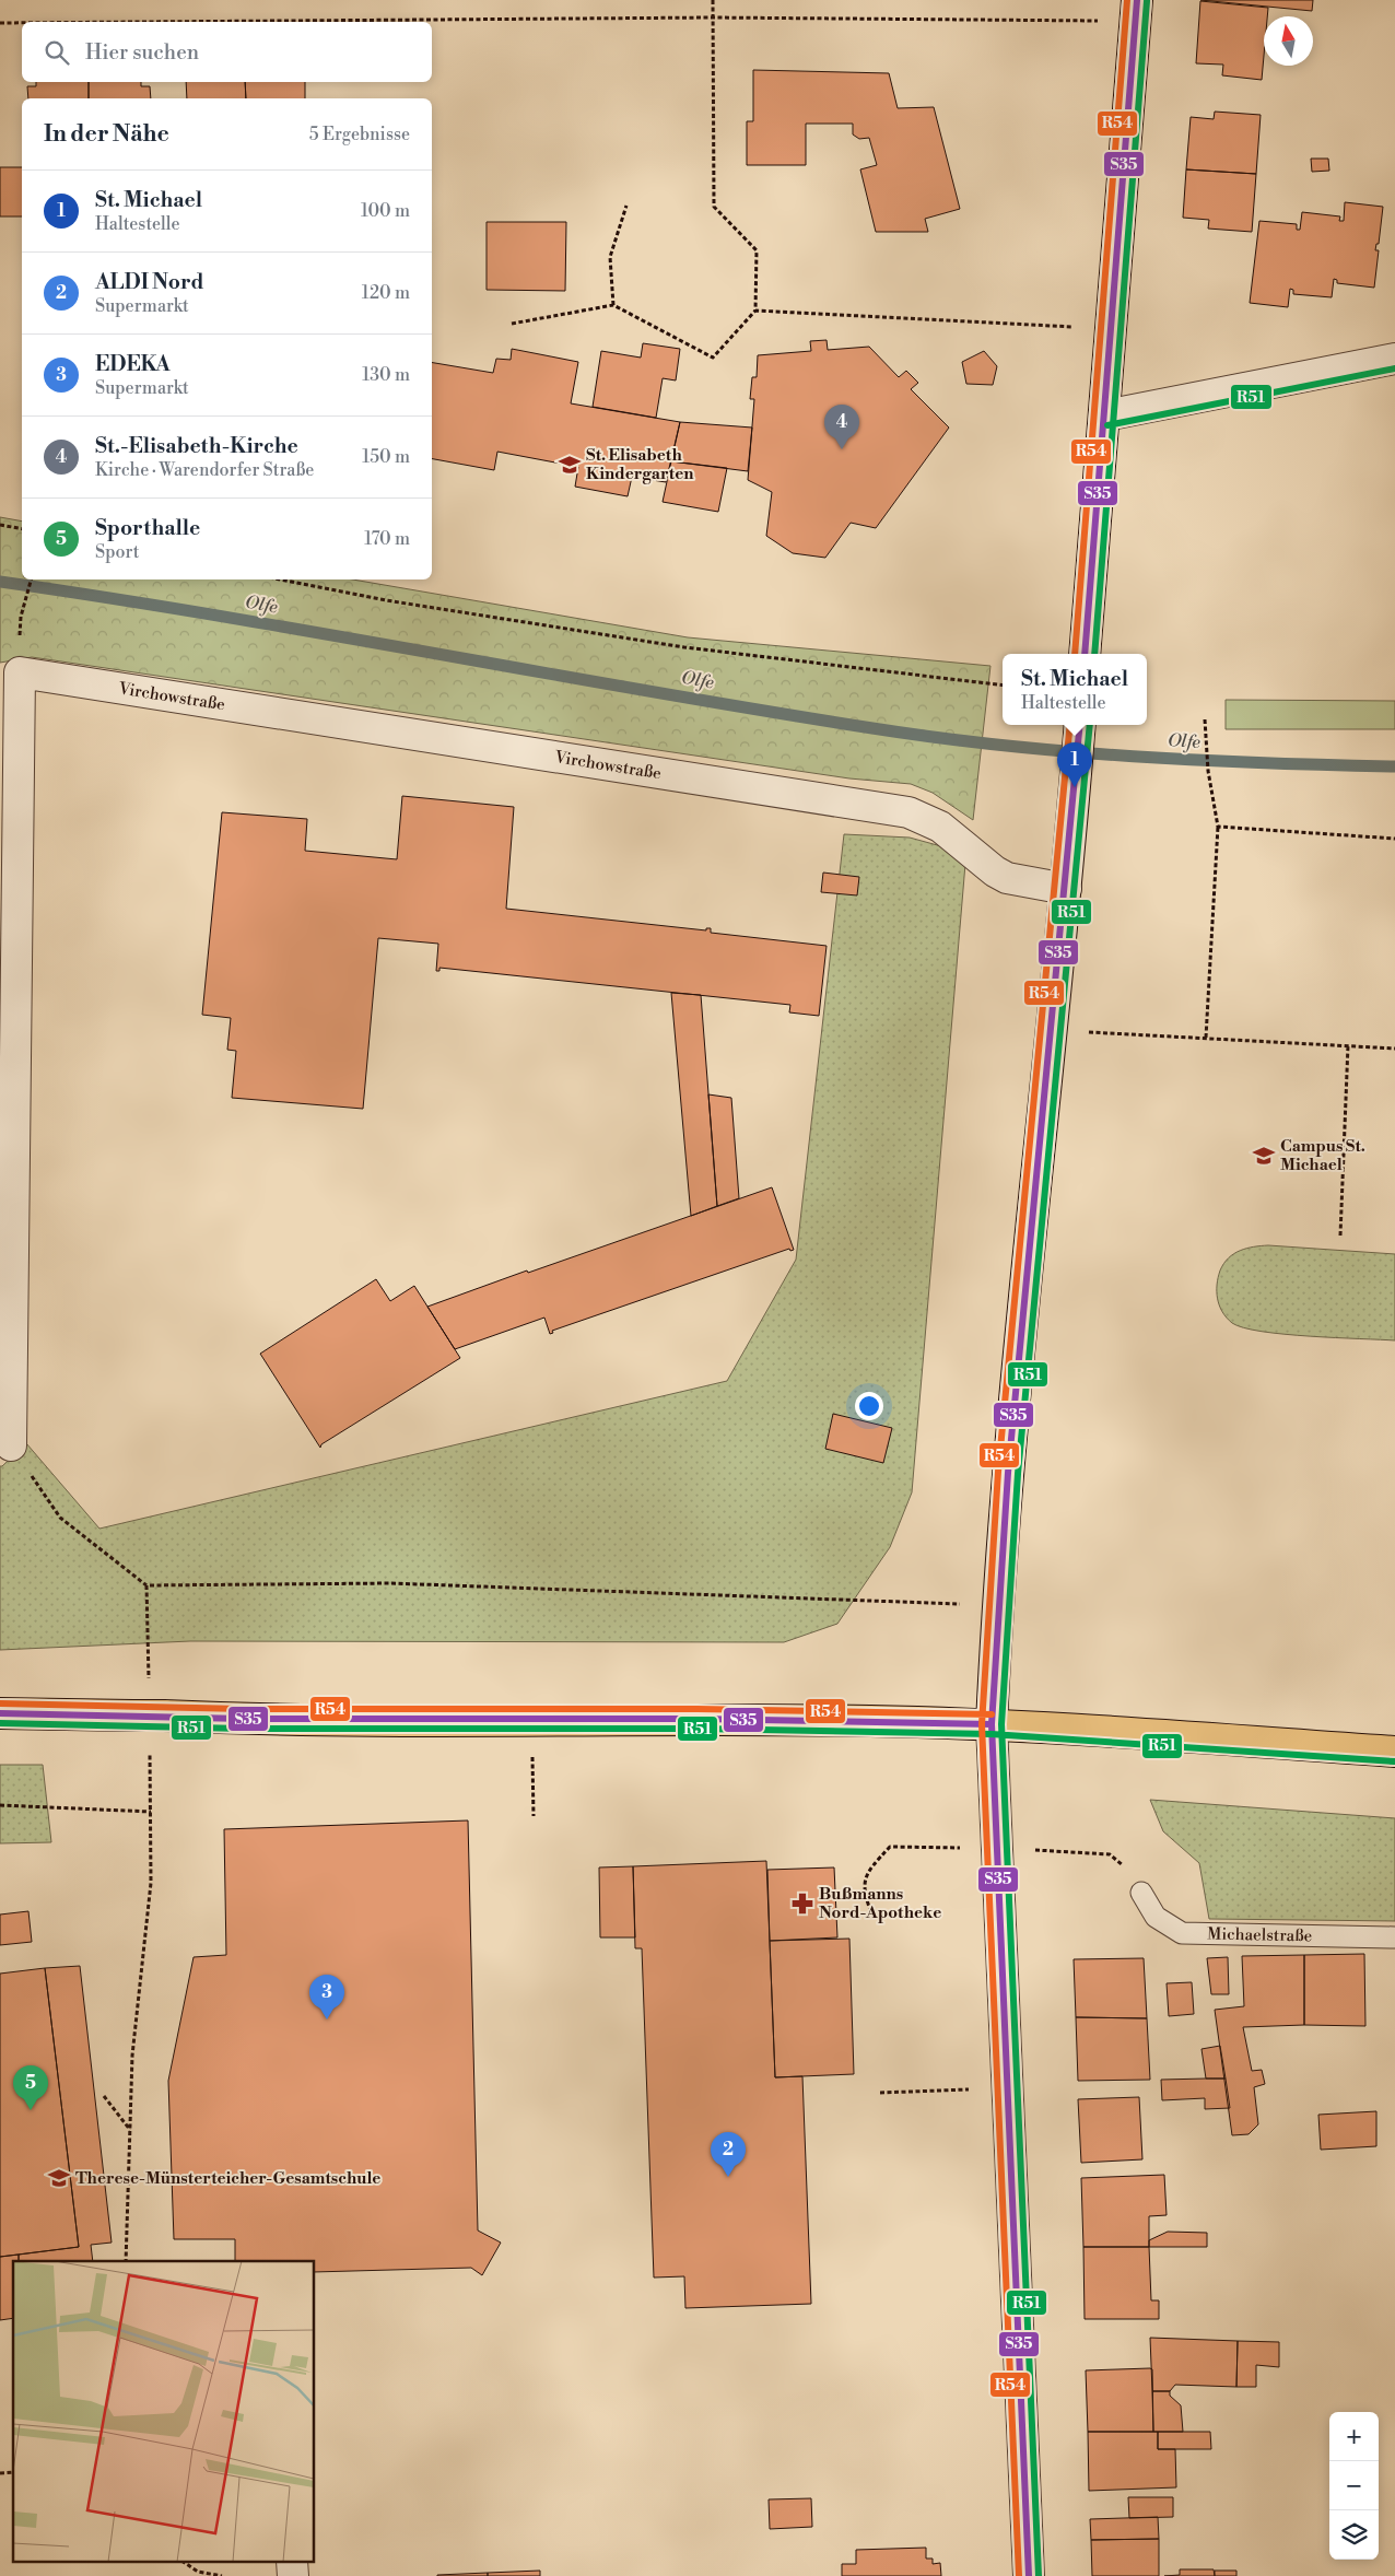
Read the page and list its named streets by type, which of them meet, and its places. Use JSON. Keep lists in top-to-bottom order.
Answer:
{
  "streets": {
    "street": ["Virchowstraße"],
    "lane": ["Michaelstraße"]
  },
  "water": ["Olfe"],
  "places": {
    "school or university": ["St. Elisabeth Kindergarten", "Campus St. Michael", "Therese-Münsterteicher-Gesamtschule"],
    "pharmacy": ["Bußmanns Nord-Apotheke"]
  },
  "lines": ["transit line S35", "transit line R54", "transit line R51"],
  "north": "top",
  "page": {
    "search": "Hier suchen",
    "heading": ["In der Nähe", "5 Ergebnisse"],
    "list": [
      {
        "mark": "1",
        "name": "St. Michael",
        "note": "Haltestelle",
        "value": "100 m"
      },
      {
        "mark": "2",
        "name": "ALDI Nord",
        "note": "Supermarkt",
        "value": "120 m"
      },
      {
        "mark": "3",
        "name": "EDEKA",
        "note": "Supermarkt",
        "value": "130 m"
      },
      {
        "mark": "4",
        "name": "St.-Elisabeth-Kirche",
        "note": "Kirche · Warendorfer Straße",
        "value": "150 m"
      },
      {
        "mark": "5",
        "name": "Sporthalle",
        "note": "Sport",
        "value": "170 m"
      }
    ],
    "pins": [
      "4",
      "1",
      "3",
      "5",
      "2"
    ],
    "popup": ["St. Michael", "Haltestelle"],
    "map_buttons": ["+", "−"]
  }
}
